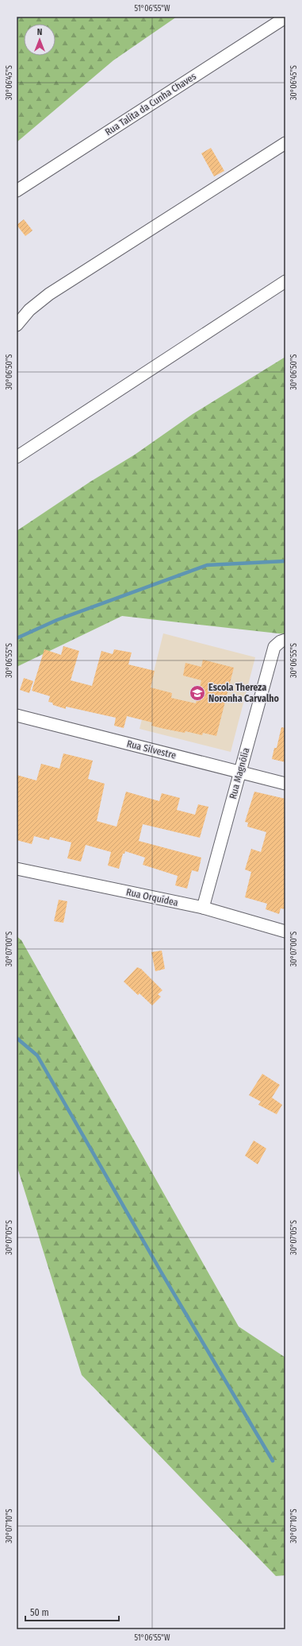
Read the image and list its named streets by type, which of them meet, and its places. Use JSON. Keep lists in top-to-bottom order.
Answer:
{
  "streets": {
    "street": [
      "Rua Talita da Cunha Chaves",
      "Rua Silvestre",
      "Rua Magnólia",
      "Rua Orquídea"
    ]
  },
  "crossings": [
    ["Rua Silvestre", "Rua Magnólia"],
    ["Rua Magnólia", "Rua Orquídea"]
  ],
  "places": {
    "school or university": ["Escola Thereza Noronha Carvalho"]
  },
  "scale_bar": "50 m",
  "north": "top",
  "coordinates": [
    "51°06'55\"W",
    "30°06'45\"S",
    "30°06'50\"S",
    "30°06'55\"S",
    "30°07'00\"S",
    "30°07'05\"S",
    "30°07'10\"S"
  ]
}
